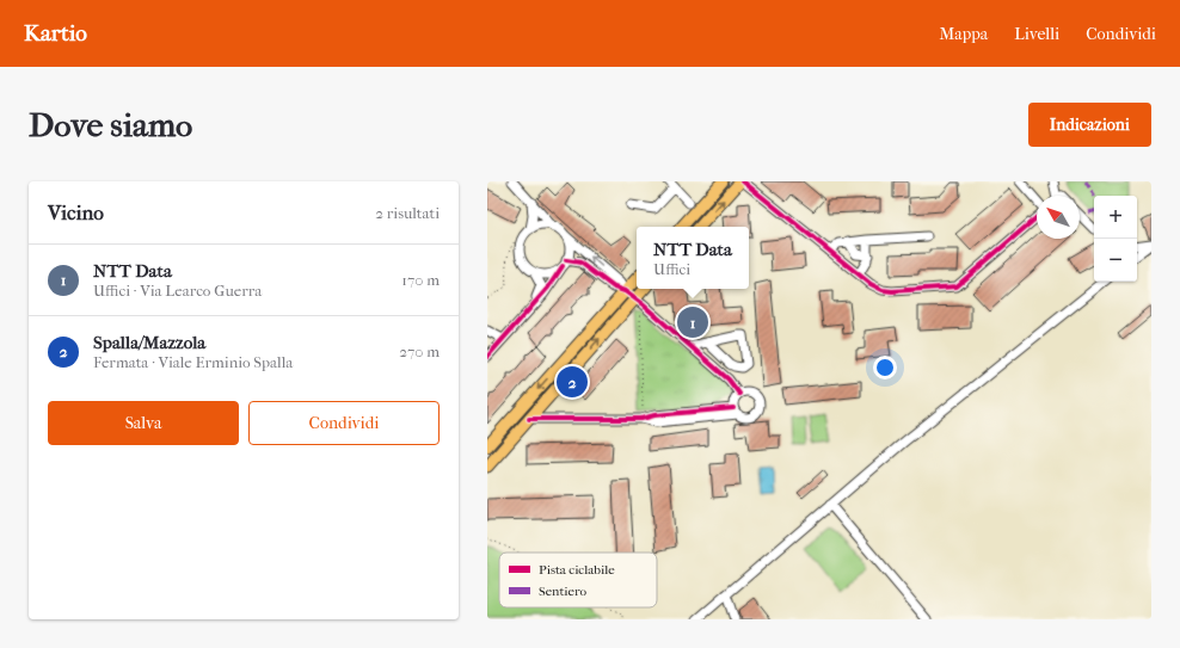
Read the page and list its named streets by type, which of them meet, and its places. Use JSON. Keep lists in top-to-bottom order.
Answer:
{
  "legend": ["Pista ciclabile", "Sentiero"],
  "north": "top left",
  "page": {
    "header": "Kartio",
    "nav": ["Mappa", "Livelli", "Condividi"],
    "buttons": [
      "Indicazioni",
      ["Salva", "Condividi"]
    ],
    "title": "Dove siamo",
    "heading": ["Vicino", "2 risultati"],
    "map_buttons": ["+", "−"],
    "popup": ["NTT Data", "Uffici"],
    "list": [
      {
        "mark": "1",
        "name": "NTT Data",
        "note": "Uffici · Via Learco Guerra",
        "value": "170 m"
      },
      {
        "mark": "2",
        "name": "Spalla/Mazzola",
        "note": "Fermata · Viale Erminio Spalla",
        "value": "270 m"
      }
    ],
    "pins": ["1", "2"]
  }
}
